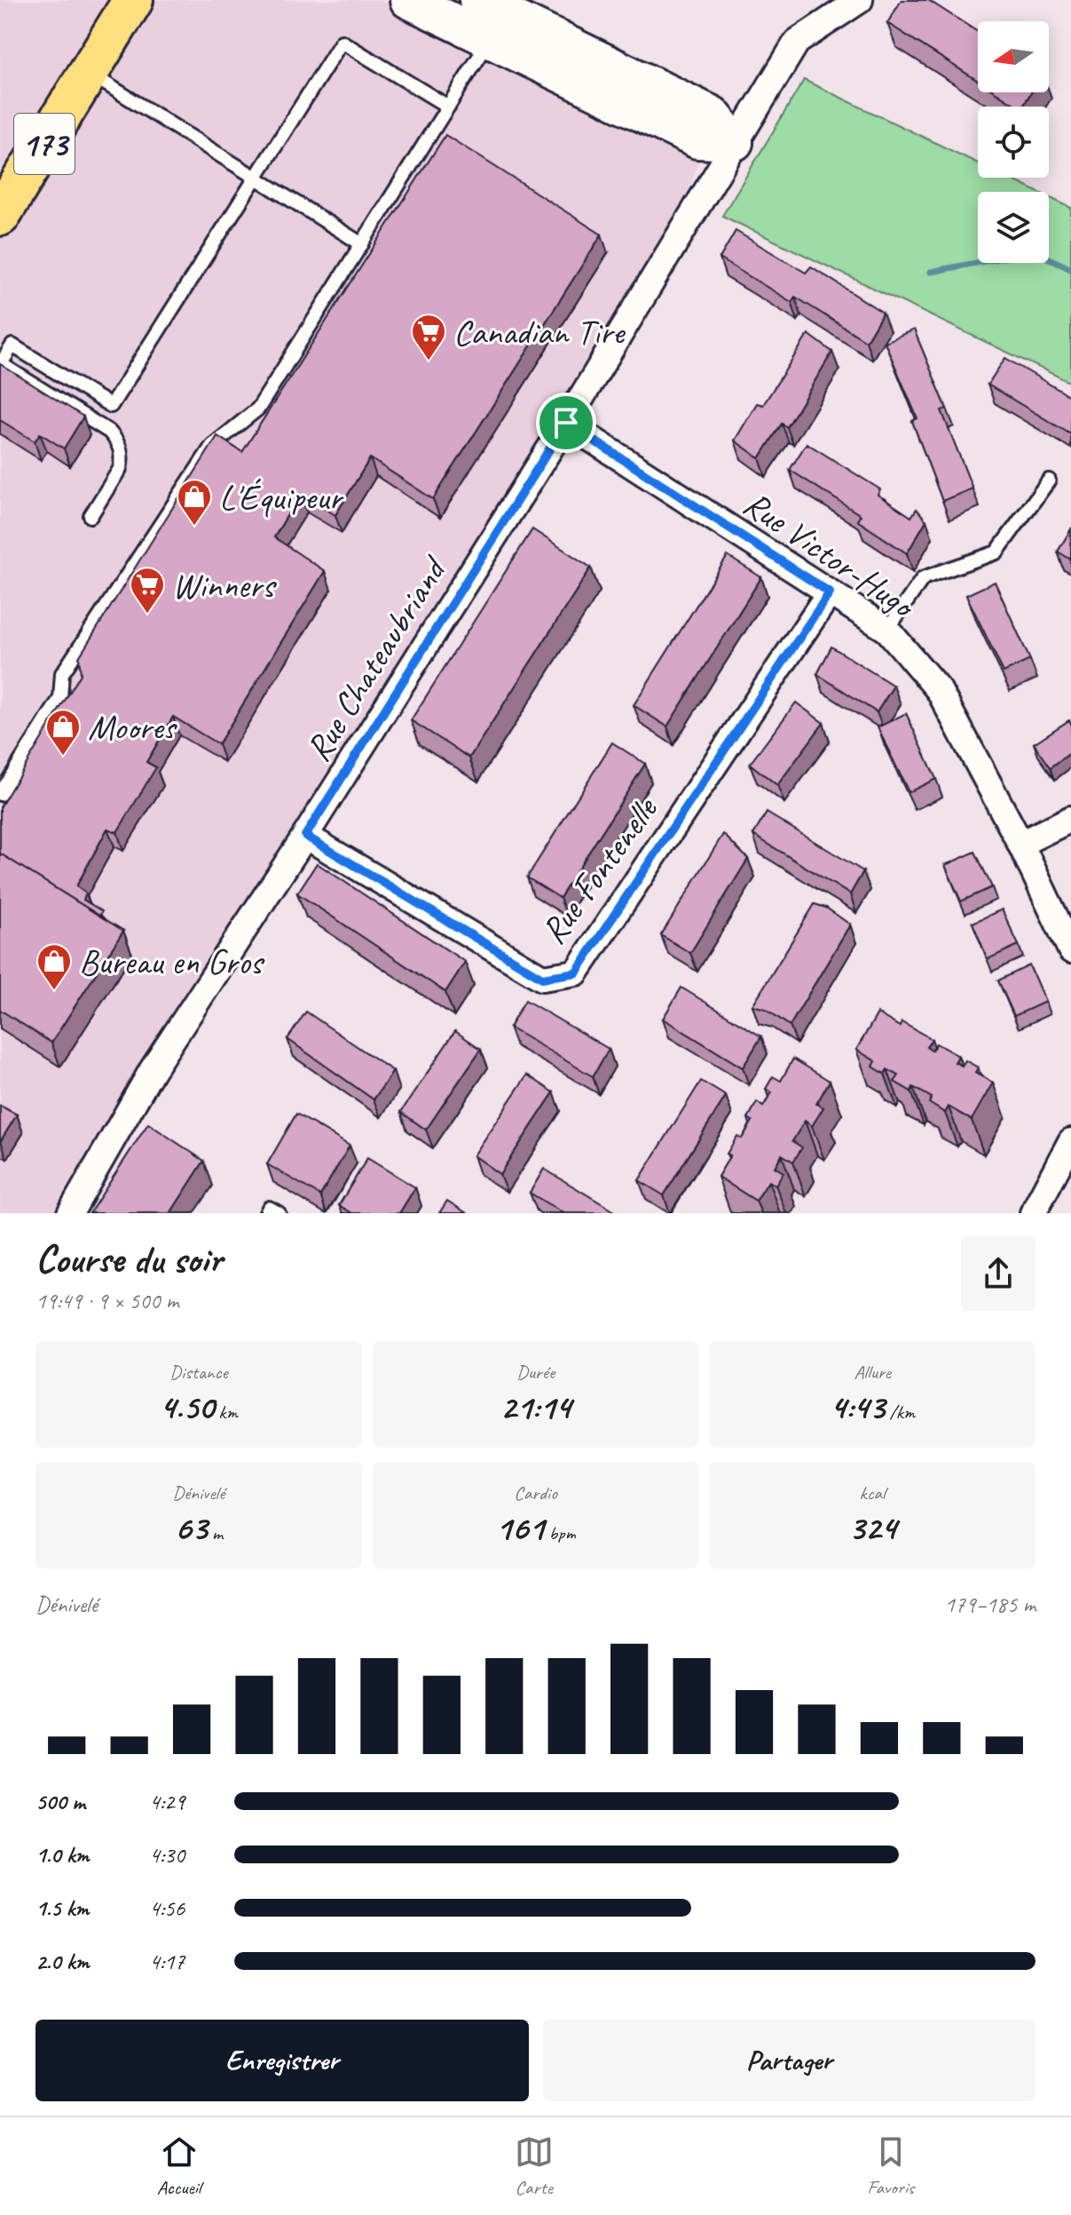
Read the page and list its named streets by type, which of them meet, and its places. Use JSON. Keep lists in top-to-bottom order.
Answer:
{
  "streets": {
    "main road": ["173"],
    "street": ["Rue Victor-Hugo", "Rue Chateaubriand", "Rue Fontenelle"]
  },
  "crossings": [
    ["Rue Victor-Hugo", "Rue Chateaubriand"],
    ["Rue Victor-Hugo", "Rue Fontenelle"],
    ["Rue Chateaubriand", "Rue Fontenelle"]
  ],
  "places": {
    "supermarket": ["Canadian Tire", "Winners"],
    "shop": ["L'Équipeur", "Moores", "Bureau en Gros"]
  },
  "north": "left",
  "page": {
    "heading": ["Course du soir", "19:49 · 9 × 500 m"],
    "stats": [
      ["Distance", "4.50 km"],
      ["Durée", "21:14"],
      ["Allure", "4:43 /km"],
      ["Dénivelé", "63 m"],
      ["Cardio", "161 bpm"],
      ["kcal", "324"]
    ],
    "chart": ["Dénivelé", "179–185 m"],
    "list": [
      {
        "name": "500 m",
        "note": "4:29"
      },
      {
        "name": "1.0 km",
        "note": "4:30"
      },
      {
        "name": "1.5 km",
        "note": "4:56"
      },
      {
        "name": "2.0 km",
        "note": "4:17"
      }
    ],
    "buttons": ["Enregistrer", "Partager"],
    "tabs": ["Accueil", "Carte", "Favoris"]
  }
}
